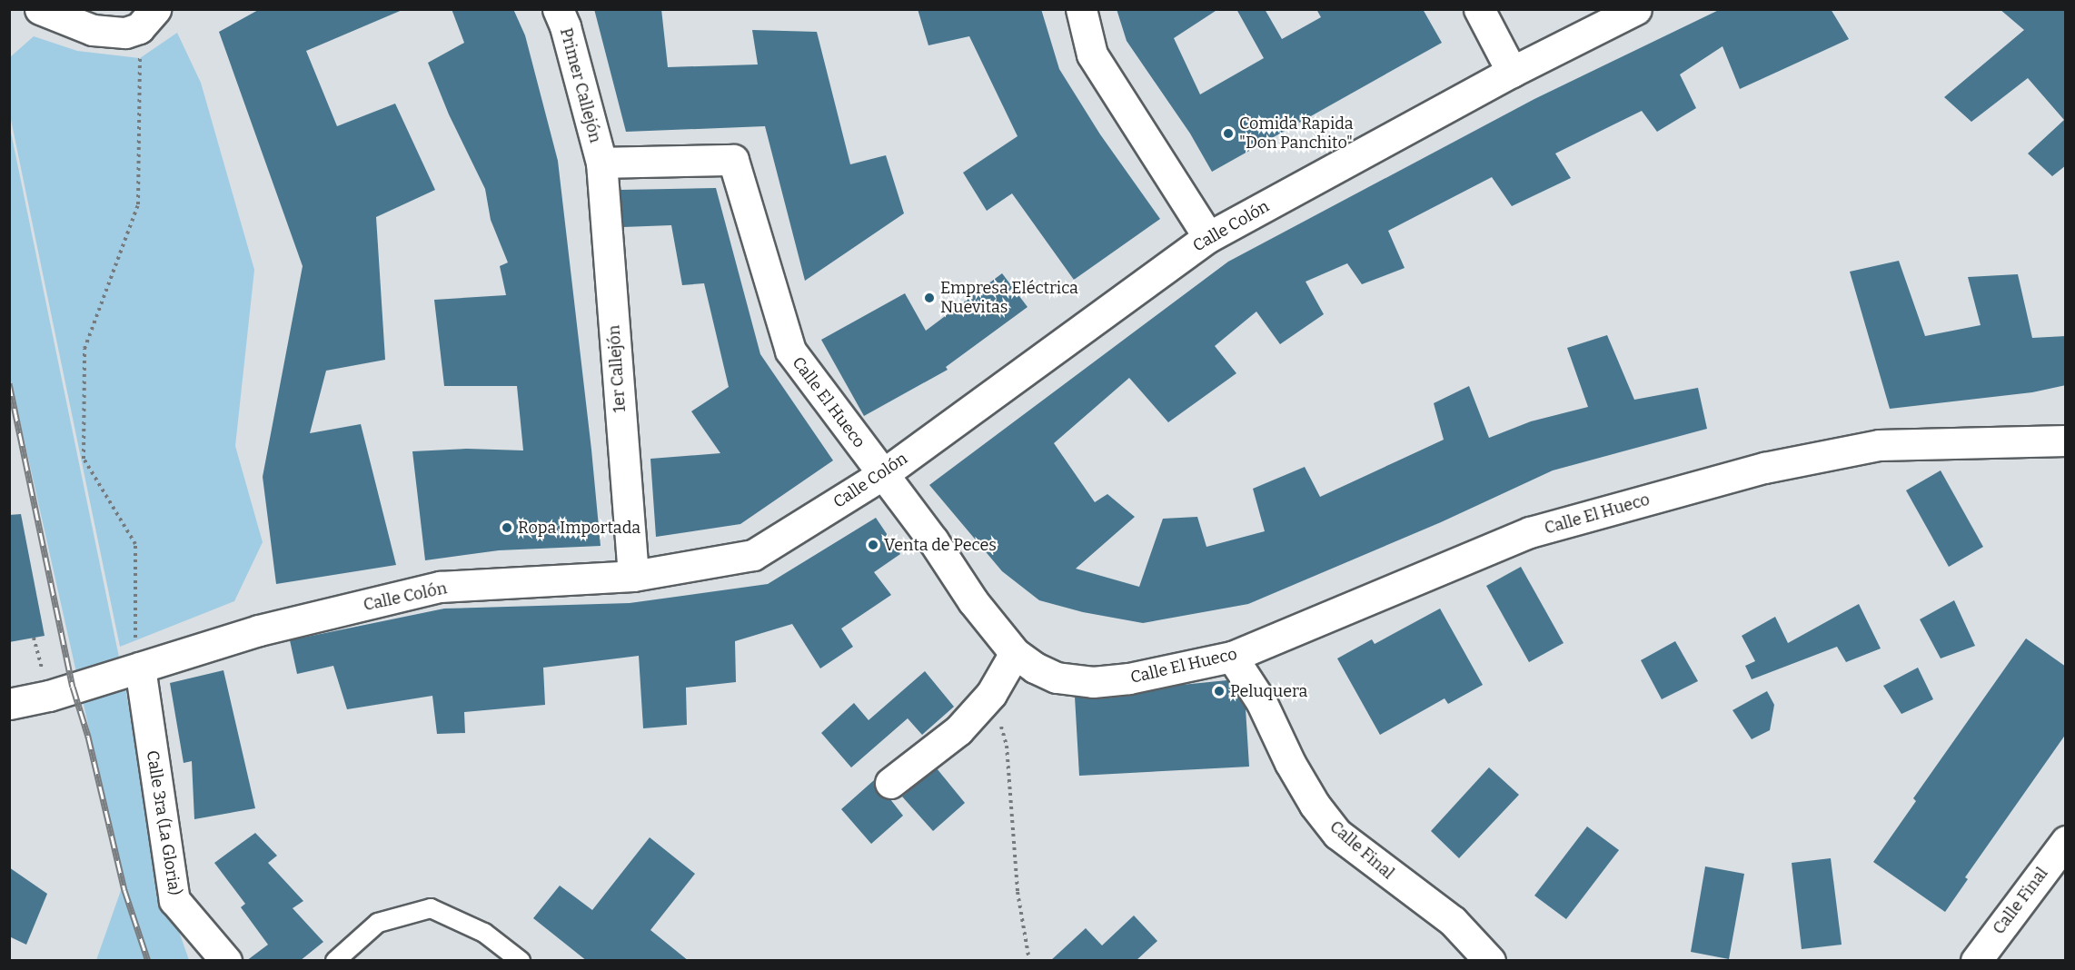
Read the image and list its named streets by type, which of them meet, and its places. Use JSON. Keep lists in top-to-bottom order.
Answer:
{
  "streets": {
    "street": [
      "Primer Callejón",
      "Calle Colón",
      "1er Callejón",
      "Calle El Hueco",
      "Calle 3ra (La Gloria)",
      "Calle Final"
    ]
  },
  "crossings": [
    ["Primer Callejón", "1er Callejón"],
    ["Primer Callejón", "Calle El Hueco"],
    ["Calle Colón", "1er Callejón"],
    ["Calle Colón", "Calle El Hueco"],
    ["Calle Colón", "Calle 3ra (La Gloria)"],
    ["1er Callejón", "Calle El Hueco"],
    ["Calle El Hueco", "Calle Final"]
  ],
  "places": [
    "Comida Rapida \"Don Panchito\"",
    "Empresa Eléctrica Nuevitas",
    "Ropa Importada",
    "Venta de Peces",
    "Peluquera"
  ]
}
